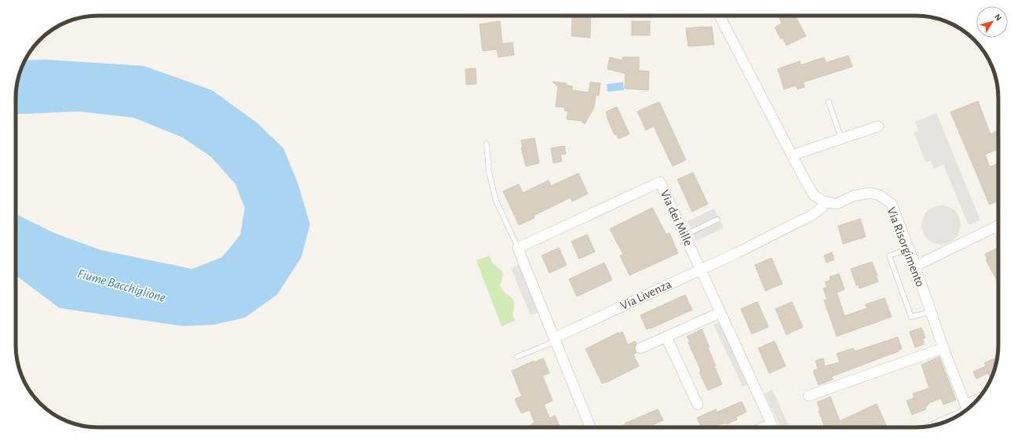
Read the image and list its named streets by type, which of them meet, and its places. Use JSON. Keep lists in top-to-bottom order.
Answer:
{
  "streets": {
    "street": ["Via dei Mille", "Via Risorgimento", "Via Livenza"]
  },
  "crossings": [
    ["Via dei Mille", "Via Livenza"],
    ["Via Risorgimento", "Via Livenza"]
  ],
  "water": ["Fiume Bacchiglione"],
  "north": "top right"
}
